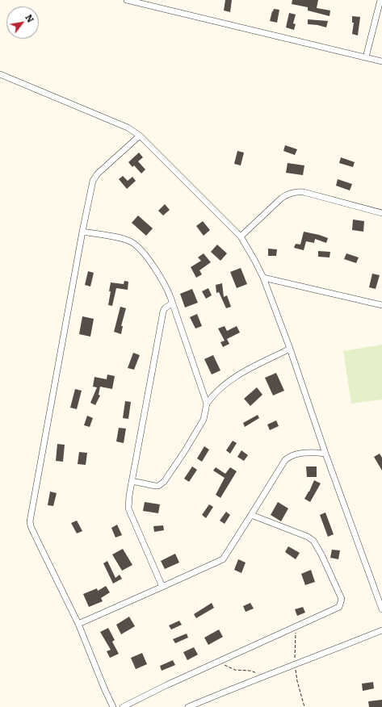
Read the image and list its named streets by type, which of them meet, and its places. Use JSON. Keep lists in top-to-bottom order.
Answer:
{
  "north": "top right"
}
